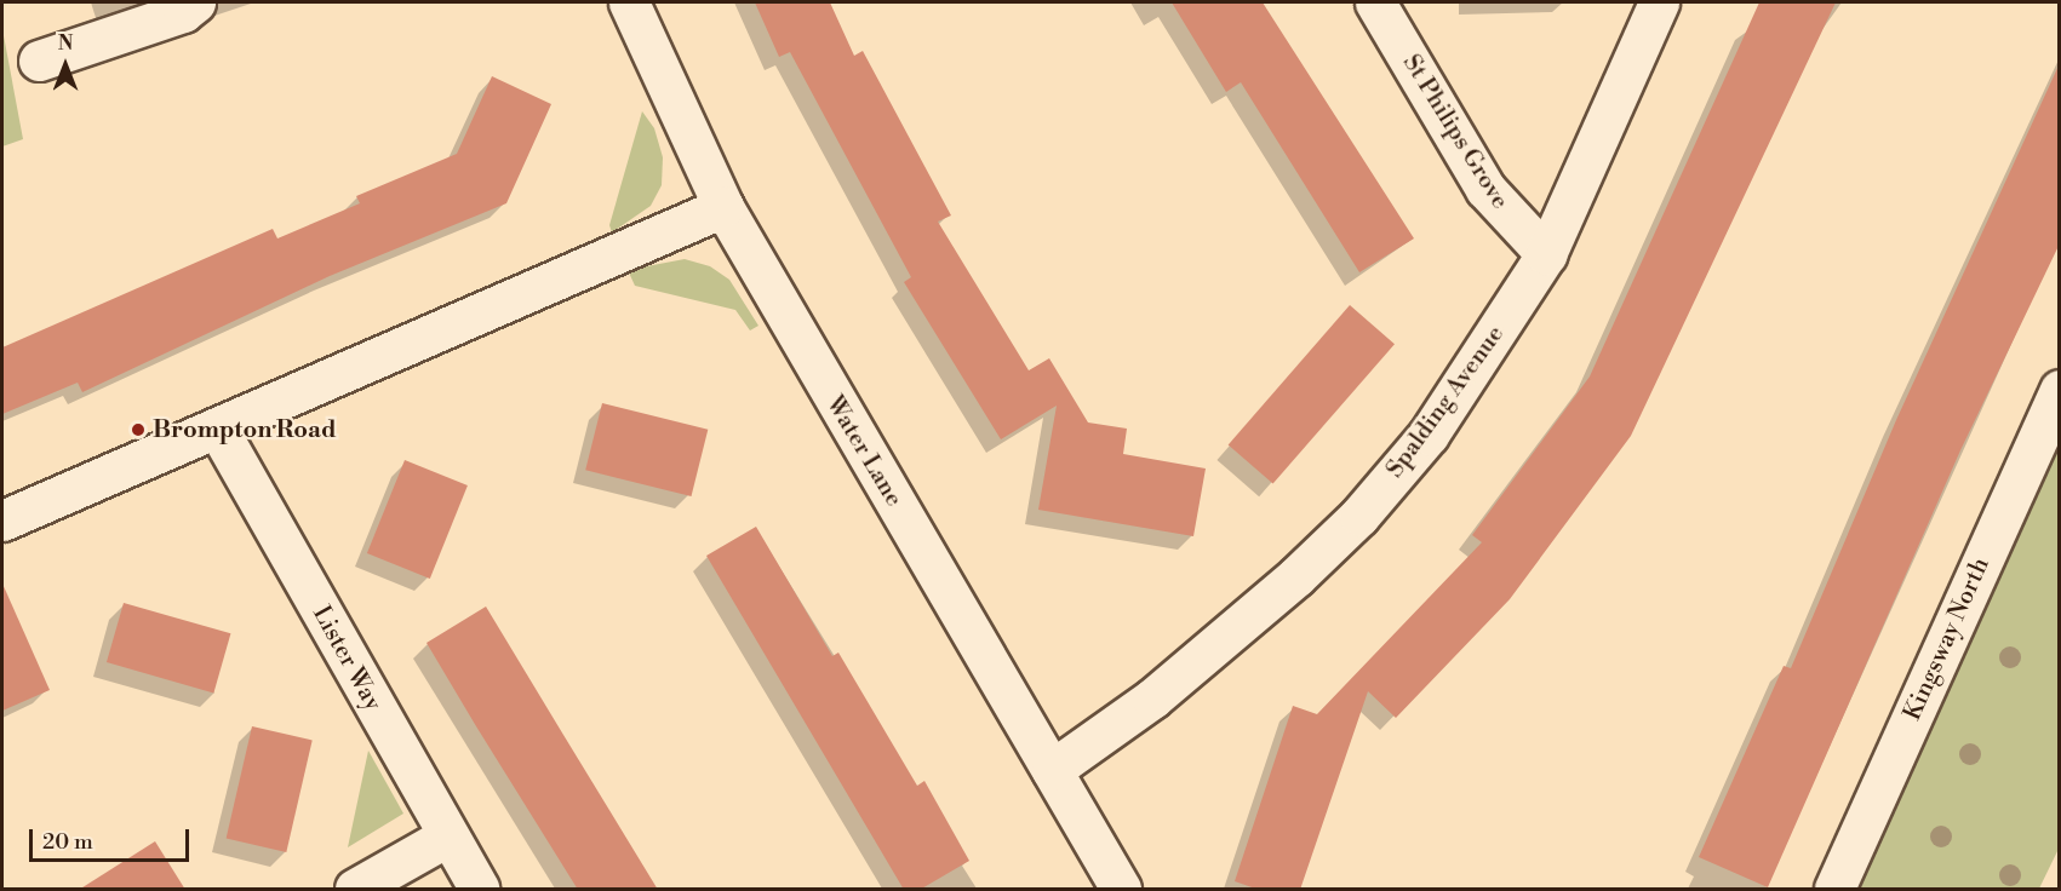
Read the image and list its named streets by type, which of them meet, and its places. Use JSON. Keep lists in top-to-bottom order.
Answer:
{
  "streets": {
    "street": [
      "St Philips Grove",
      "Spalding Avenue",
      "Water Lane",
      "Kingsway North",
      "Lister Way"
    ]
  },
  "crossings": [
    ["St Philips Grove", "Spalding Avenue"],
    ["Spalding Avenue", "Water Lane"]
  ],
  "places": ["Brompton Road"],
  "scale_bar": "20 m",
  "north": "top"
}
